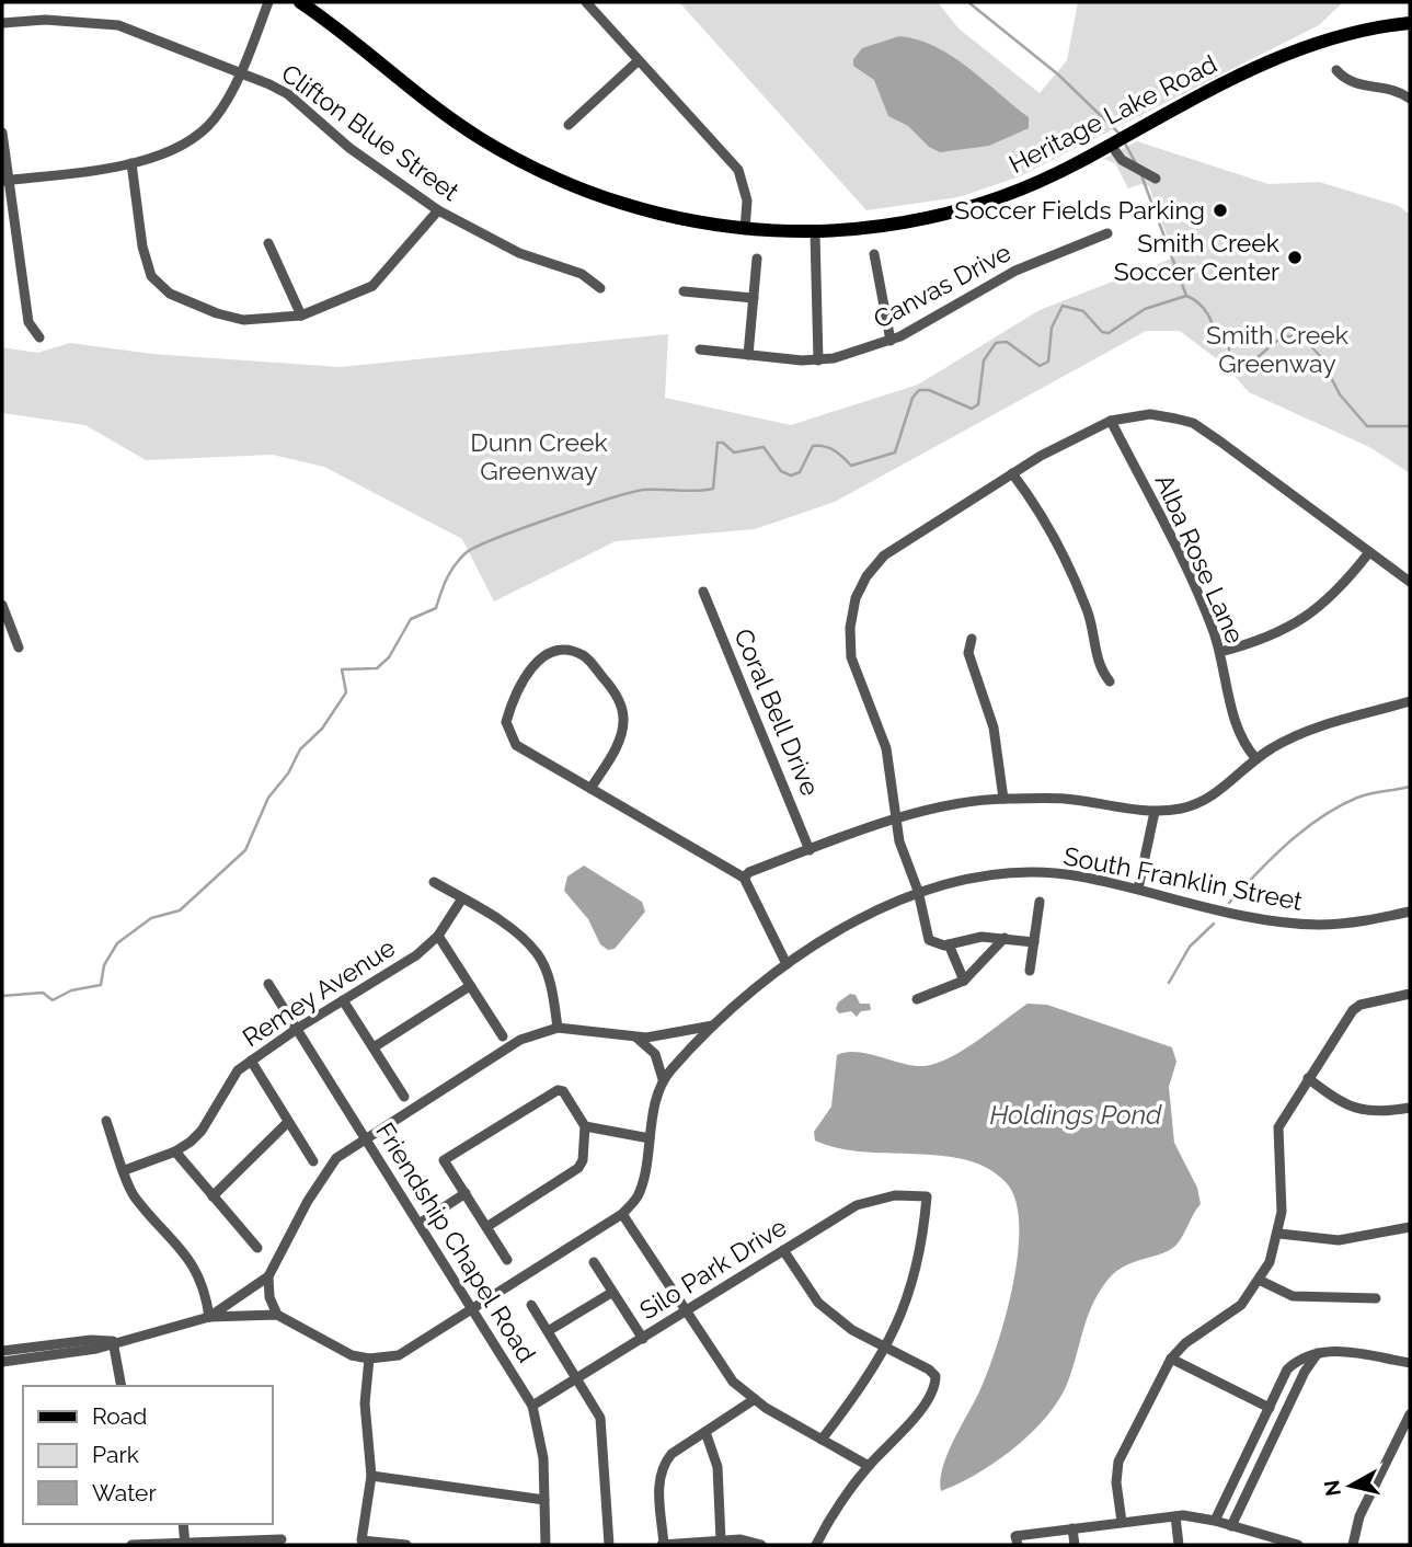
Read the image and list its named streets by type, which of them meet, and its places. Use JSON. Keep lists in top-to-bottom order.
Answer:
{
  "streets": {
    "main road": ["Heritage Lake Road"],
    "street": [
      "Clifton Blue Street",
      "Canvas Drive",
      "Alba Rose Lane",
      "Coral Bell Drive",
      "South Franklin Street",
      "Remey Avenue",
      "Friendship Chapel Road",
      "Silo Park Drive"
    ]
  },
  "crossings": [
    ["South Franklin Street", "Friendship Chapel Road"],
    ["Remey Avenue", "Friendship Chapel Road"],
    ["Friendship Chapel Road", "Silo Park Drive"]
  ],
  "water": ["Holdings Pond"],
  "parks": ["Smith Creek Greenway", "Dunn Creek Greenway"],
  "places": ["Soccer Fields Parking", "Smith Creek Soccer Center"],
  "legend": ["Road", "Park", "Water"],
  "north": "left"
}
